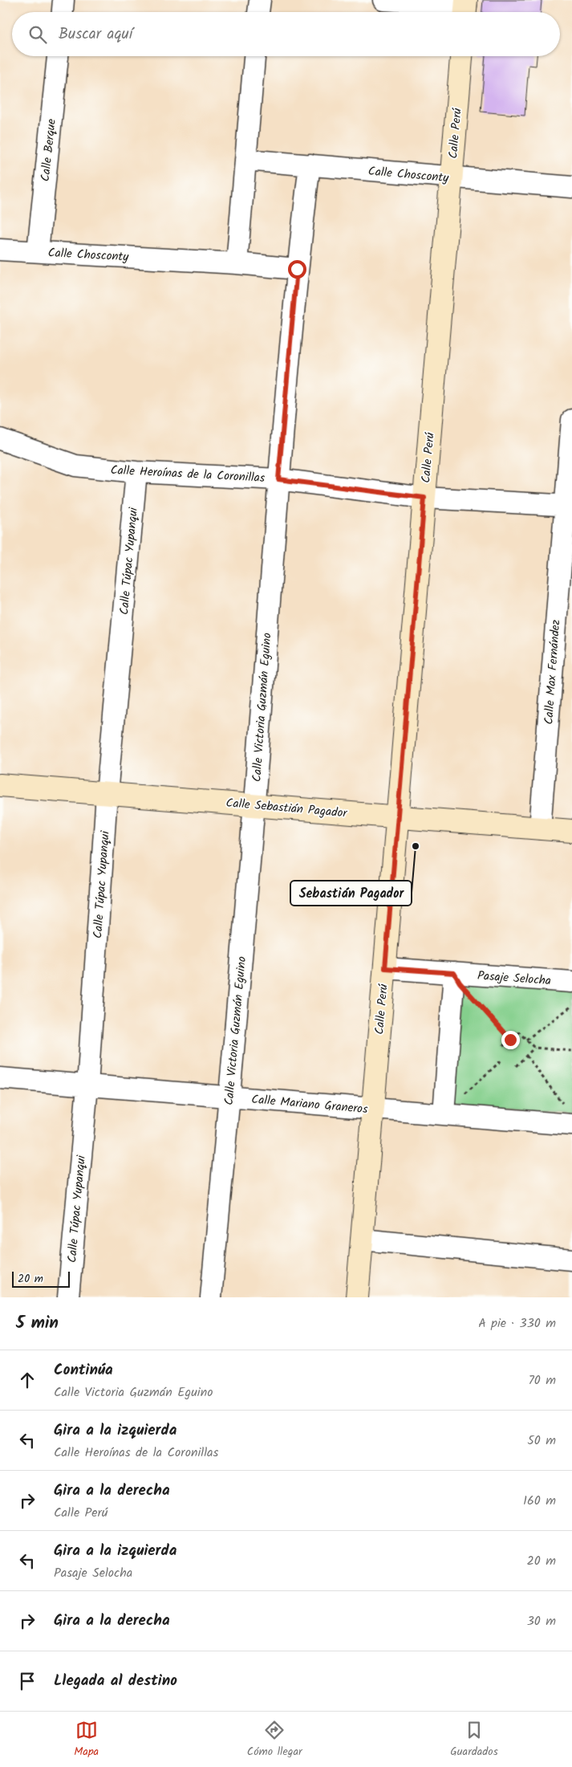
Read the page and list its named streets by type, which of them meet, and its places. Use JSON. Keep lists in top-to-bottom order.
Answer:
{
  "streets": {
    "street": [
      "Calle Perú",
      "Calle Berque",
      "Calle Chosconty",
      "Calle Heroínas de la Coronillas",
      "Calle Túpac Yupanqui",
      "Calle Max Fernández",
      "Calle Victoria Guzmán Eguino",
      "Calle Sebastián Pagador",
      "Pasaje Selocha",
      "Calle Mariano Graneros"
    ]
  },
  "crossings": [
    ["Calle Perú", "Calle Chosconty"],
    ["Calle Perú", "Calle Heroínas de la Coronillas"],
    ["Calle Perú", "Calle Sebastián Pagador"],
    ["Calle Perú", "Pasaje Selocha"],
    ["Calle Perú", "Calle Mariano Graneros"],
    ["Calle Berque", "Calle Chosconty"],
    ["Calle Chosconty", "Calle Victoria Guzmán Eguino"],
    ["Calle Heroínas de la Coronillas", "Calle Túpac Yupanqui"],
    ["Calle Heroínas de la Coronillas", "Calle Max Fernández"],
    ["Calle Heroínas de la Coronillas", "Calle Victoria Guzmán Eguino"],
    ["Calle Túpac Yupanqui", "Calle Sebastián Pagador"],
    ["Calle Túpac Yupanqui", "Calle Mariano Graneros"],
    ["Calle Max Fernández", "Calle Sebastián Pagador"],
    ["Calle Victoria Guzmán Eguino", "Calle Sebastián Pagador"],
    ["Calle Victoria Guzmán Eguino", "Calle Mariano Graneros"]
  ],
  "places": ["Sebastián Pagador"],
  "scale_bar": "20 m",
  "page": {
    "search": "Buscar aquí",
    "scale": "20 m",
    "heading": ["5 min", "A pie · 330 m"],
    "list": [
      ["Continúa", "Calle Victoria Guzmán Eguino", "70 m"],
      ["Gira a la izquierda", "Calle Heroínas de la Coronillas", "50 m"],
      ["Gira a la derecha", "Calle Perú", "160 m"],
      ["Gira a la izquierda", "Pasaje Selocha", "20 m"],
      ["Gira a la derecha", "30 m"],
      "Llegada al destino"
    ],
    "nav": ["Mapa", "Cómo llegar", "Guardados"]
  }
}
